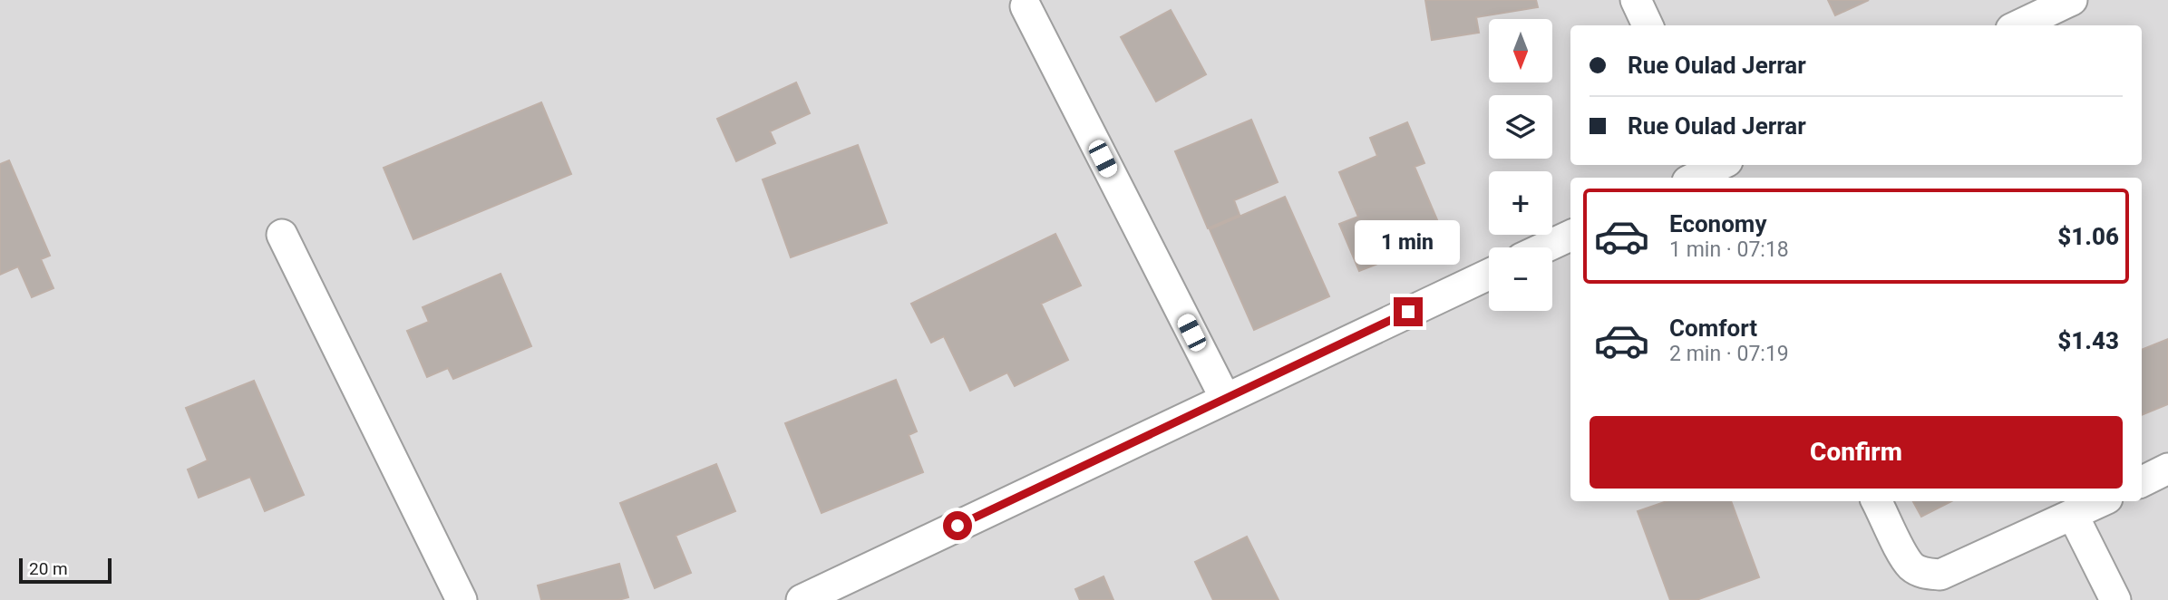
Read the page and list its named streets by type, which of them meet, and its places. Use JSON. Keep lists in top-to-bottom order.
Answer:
{
  "scale_bar": "20 m",
  "north": "bottom",
  "page": {
    "map_buttons": ["+", "−"],
    "banner": ["Rue Oulad Jerrar", "Rue Oulad Jerrar"],
    "list": [
      {
        "name": "Economy",
        "note": "1 min · 07:18",
        "value": "$1.06"
      },
      {
        "name": "Comfort",
        "note": "2 min · 07:19",
        "value": "$1.43"
      }
    ],
    "bubble": "1 min",
    "buttons": "Confirm",
    "scale": "20 m"
  }
}
